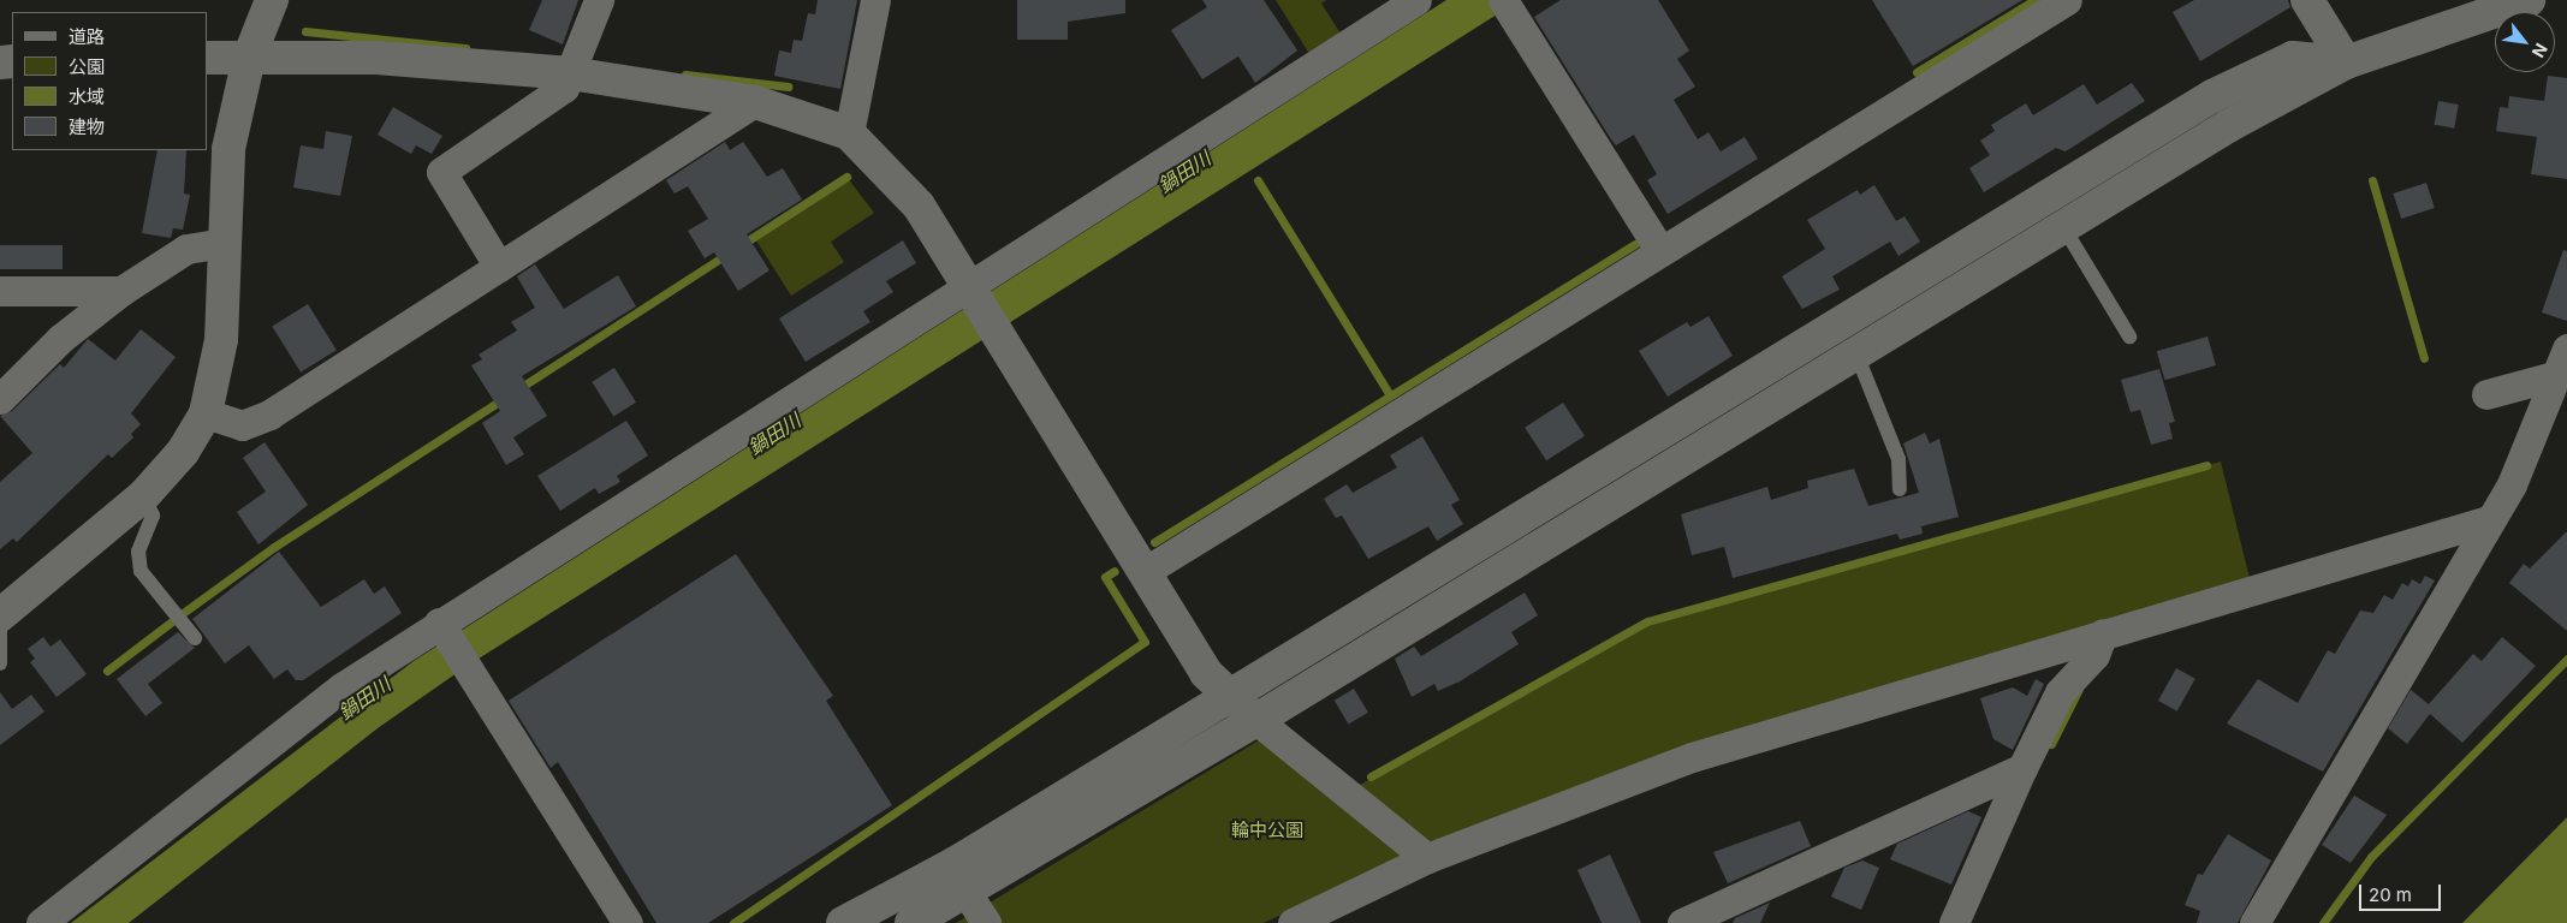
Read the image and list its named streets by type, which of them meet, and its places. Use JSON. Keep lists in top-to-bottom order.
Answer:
{
  "water": ["鍋田川"],
  "parks": ["輪中公園"],
  "legend": [
    "道路",
    "公園",
    "水域",
    "建物"
  ],
  "scale_bar": "20 m",
  "north": "bottom right"
}
